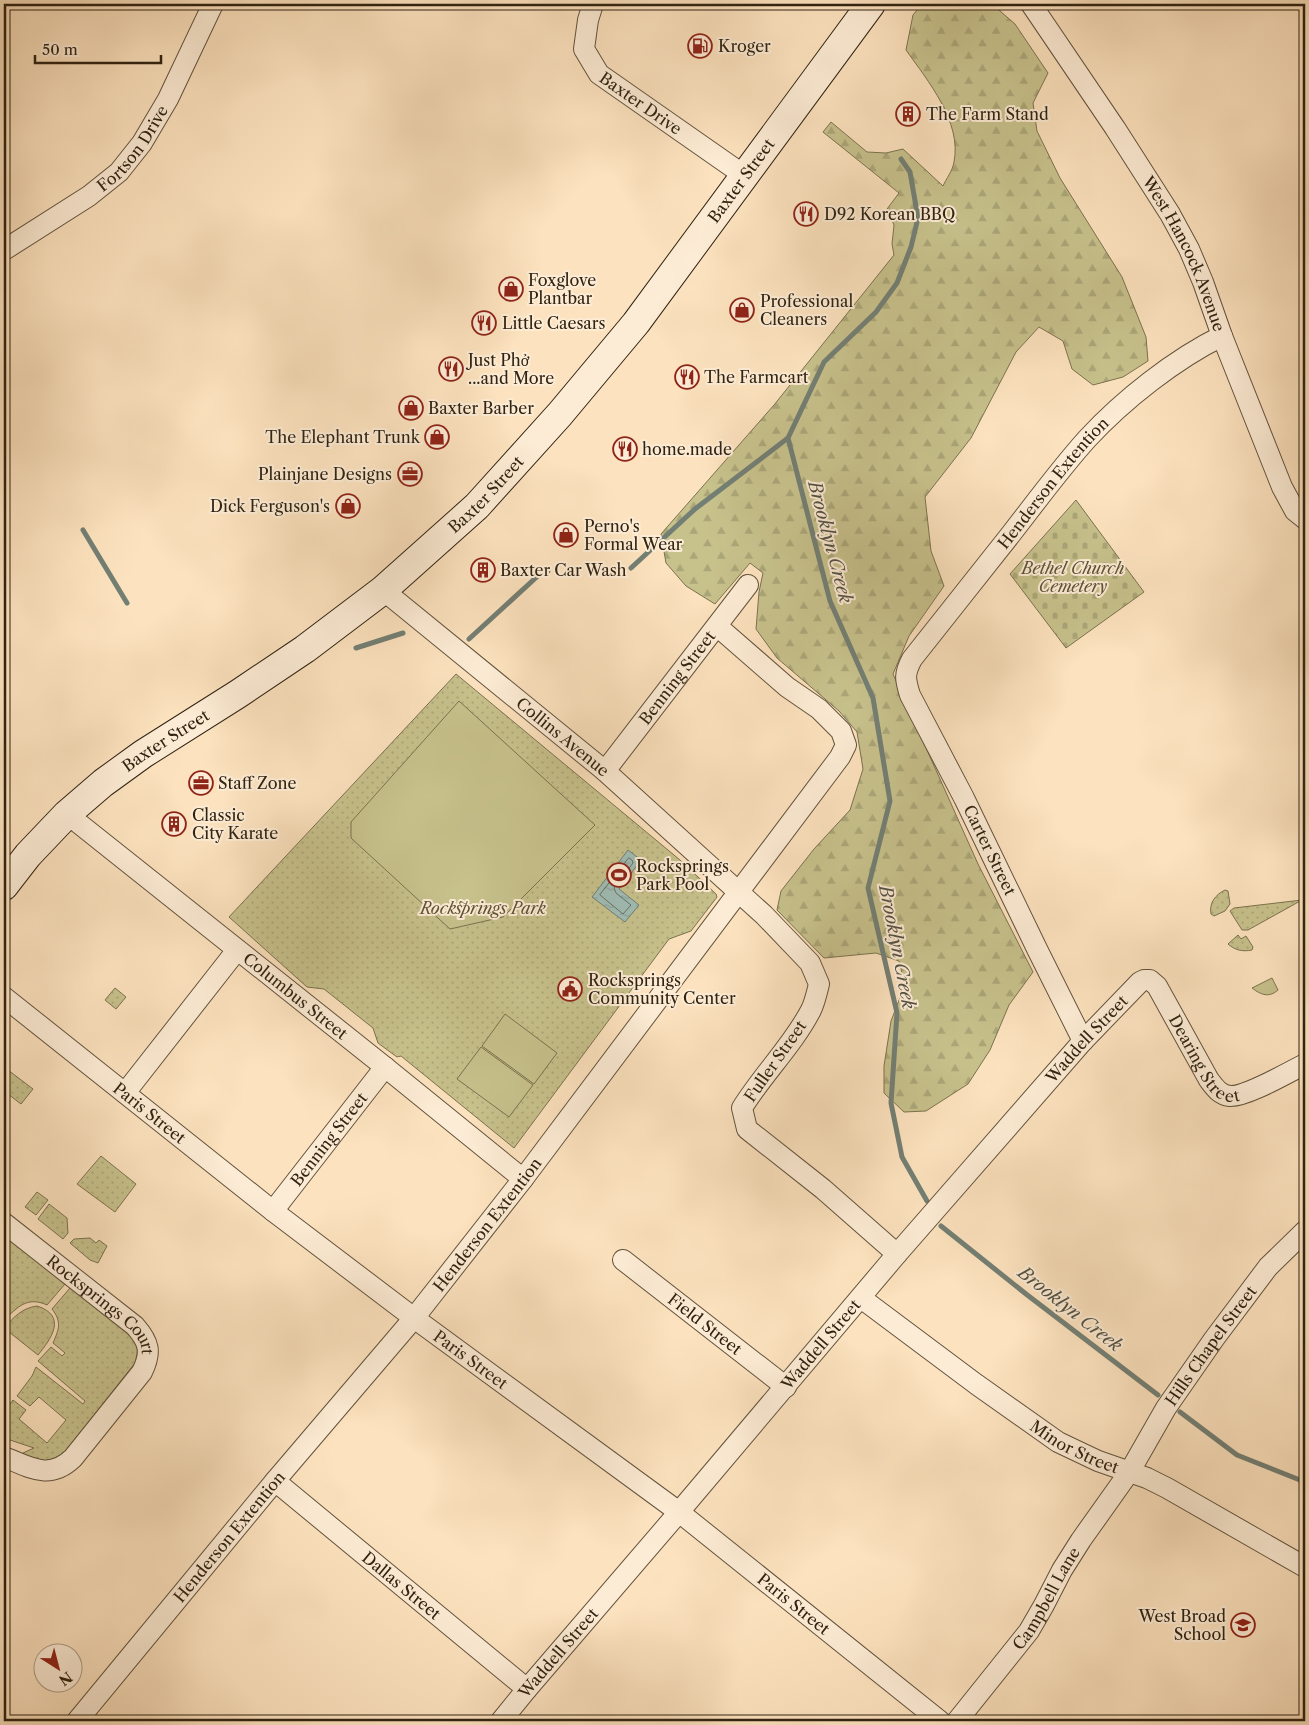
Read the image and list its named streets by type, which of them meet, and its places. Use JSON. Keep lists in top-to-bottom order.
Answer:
{
  "streets": {
    "main road": ["Baxter Street"],
    "street": [
      "Baxter Drive",
      "Fortson Drive",
      "West Hancock Avenue",
      "Henderson Extention",
      "Benning Street",
      "Collins Avenue",
      "Carter Street",
      "Columbus Street",
      "Waddell Street",
      "Dearing Street",
      "Fuller Street",
      "Paris Street",
      "Rocksprings Court",
      "Field Street",
      "Hills Chapel Street",
      "Minor Street",
      "Dallas Street",
      "Campbell Lane"
    ]
  },
  "crossings": [
    ["Baxter Drive", "Baxter Street"],
    ["Baxter Street", "Collins Avenue"],
    ["Baxter Street", "Columbus Street"],
    ["West Hancock Avenue", "Henderson Extention"],
    ["Henderson Extention", "Benning Street"],
    ["Henderson Extention", "Collins Avenue"],
    ["Henderson Extention", "Carter Street"],
    ["Henderson Extention", "Columbus Street"],
    ["Henderson Extention", "Fuller Street"],
    ["Henderson Extention", "Paris Street"],
    ["Henderson Extention", "Dallas Street"],
    ["Benning Street", "Collins Avenue"],
    ["Benning Street", "Columbus Street"],
    ["Benning Street", "Paris Street"],
    ["Collins Avenue", "Fuller Street"],
    ["Carter Street", "Waddell Street"],
    ["Waddell Street", "Dearing Street"],
    ["Waddell Street", "Fuller Street"],
    ["Waddell Street", "Paris Street"],
    ["Waddell Street", "Field Street"],
    ["Waddell Street", "Minor Street"],
    ["Waddell Street", "Dallas Street"],
    ["Hills Chapel Street", "Minor Street"],
    ["Hills Chapel Street", "Campbell Lane"],
    ["Minor Street", "Campbell Lane"]
  ],
  "water": ["Brooklyn Creek"],
  "parks": ["Bethel Church Cemetery", "Rocksprings Park"],
  "places": {
    "fuel station": ["Kroger"],
    "building": ["The Farm Stand", "Baxter Car Wash", "Classic City Karate"],
    "restaurant": [
      "D92 Korean BBQ",
      "Little Caesars",
      "Just Phở ...and More",
      "The Farmcart",
      "home.made"
    ],
    "shop": [
      "Foxglove Plantbar",
      "Professional Cleaners",
      "Baxter Barber",
      "The Elephant Trunk",
      "Dick Ferguson's",
      "Perno's Formal Wear"
    ],
    "office": ["Plainjane Designs", "Staff Zone"],
    "sports": ["Rocksprings Park Pool"],
    "public building": ["Rocksprings Community Center"],
    "school or university": ["West Broad School"]
  },
  "scale_bar": "50 m",
  "north": "bottom right"
}
